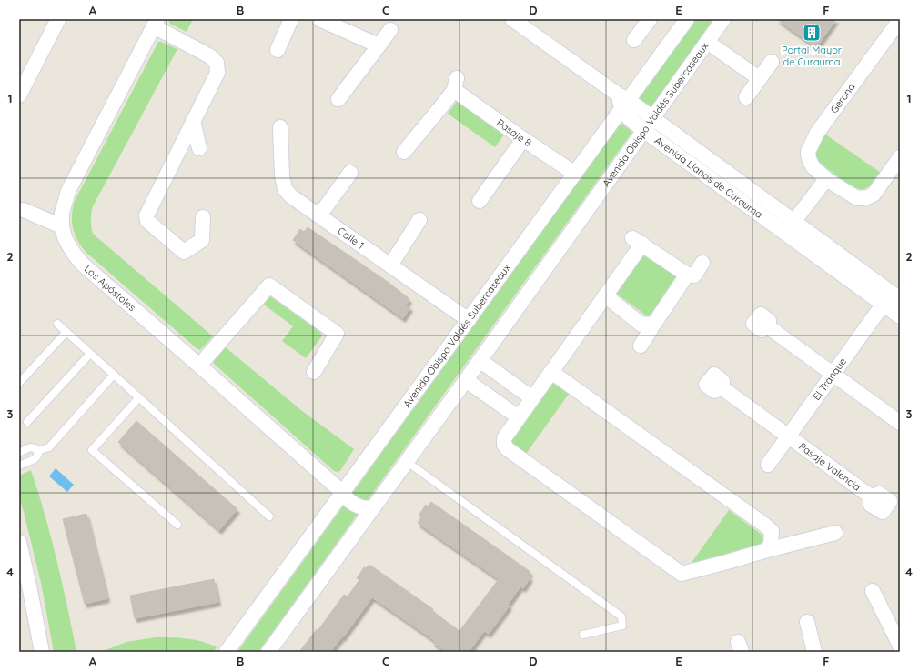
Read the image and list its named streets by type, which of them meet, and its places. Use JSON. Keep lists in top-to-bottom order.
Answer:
{
  "streets": {
    "street": [
      "Gerona",
      "Avenida Obispo Valdés Subercaseaux",
      "Pasaje 8",
      "Avenida Llanos de Curauma",
      "Calle 1",
      "Los Apóstoles",
      "El Tranque",
      "Pasaje Valencia"
    ]
  },
  "crossings": [
    ["Avenida Obispo Valdés Subercaseaux", "Pasaje 8"],
    ["Avenida Obispo Valdés Subercaseaux", "Avenida Llanos de Curauma"],
    ["Avenida Obispo Valdés Subercaseaux", "Calle 1"],
    ["Avenida Obispo Valdés Subercaseaux", "Los Apóstoles"],
    ["Avenida Llanos de Curauma", "El Tranque"],
    ["El Tranque", "Pasaje Valencia"]
  ],
  "places": {
    "building": ["Portal Mayor de Curauma"]
  },
  "grid": {
    "columns": [
      "A",
      "B",
      "C",
      "D",
      "E",
      "F"
    ],
    "rows": [
      "1",
      "2",
      "3",
      "4"
    ]
  }
}
